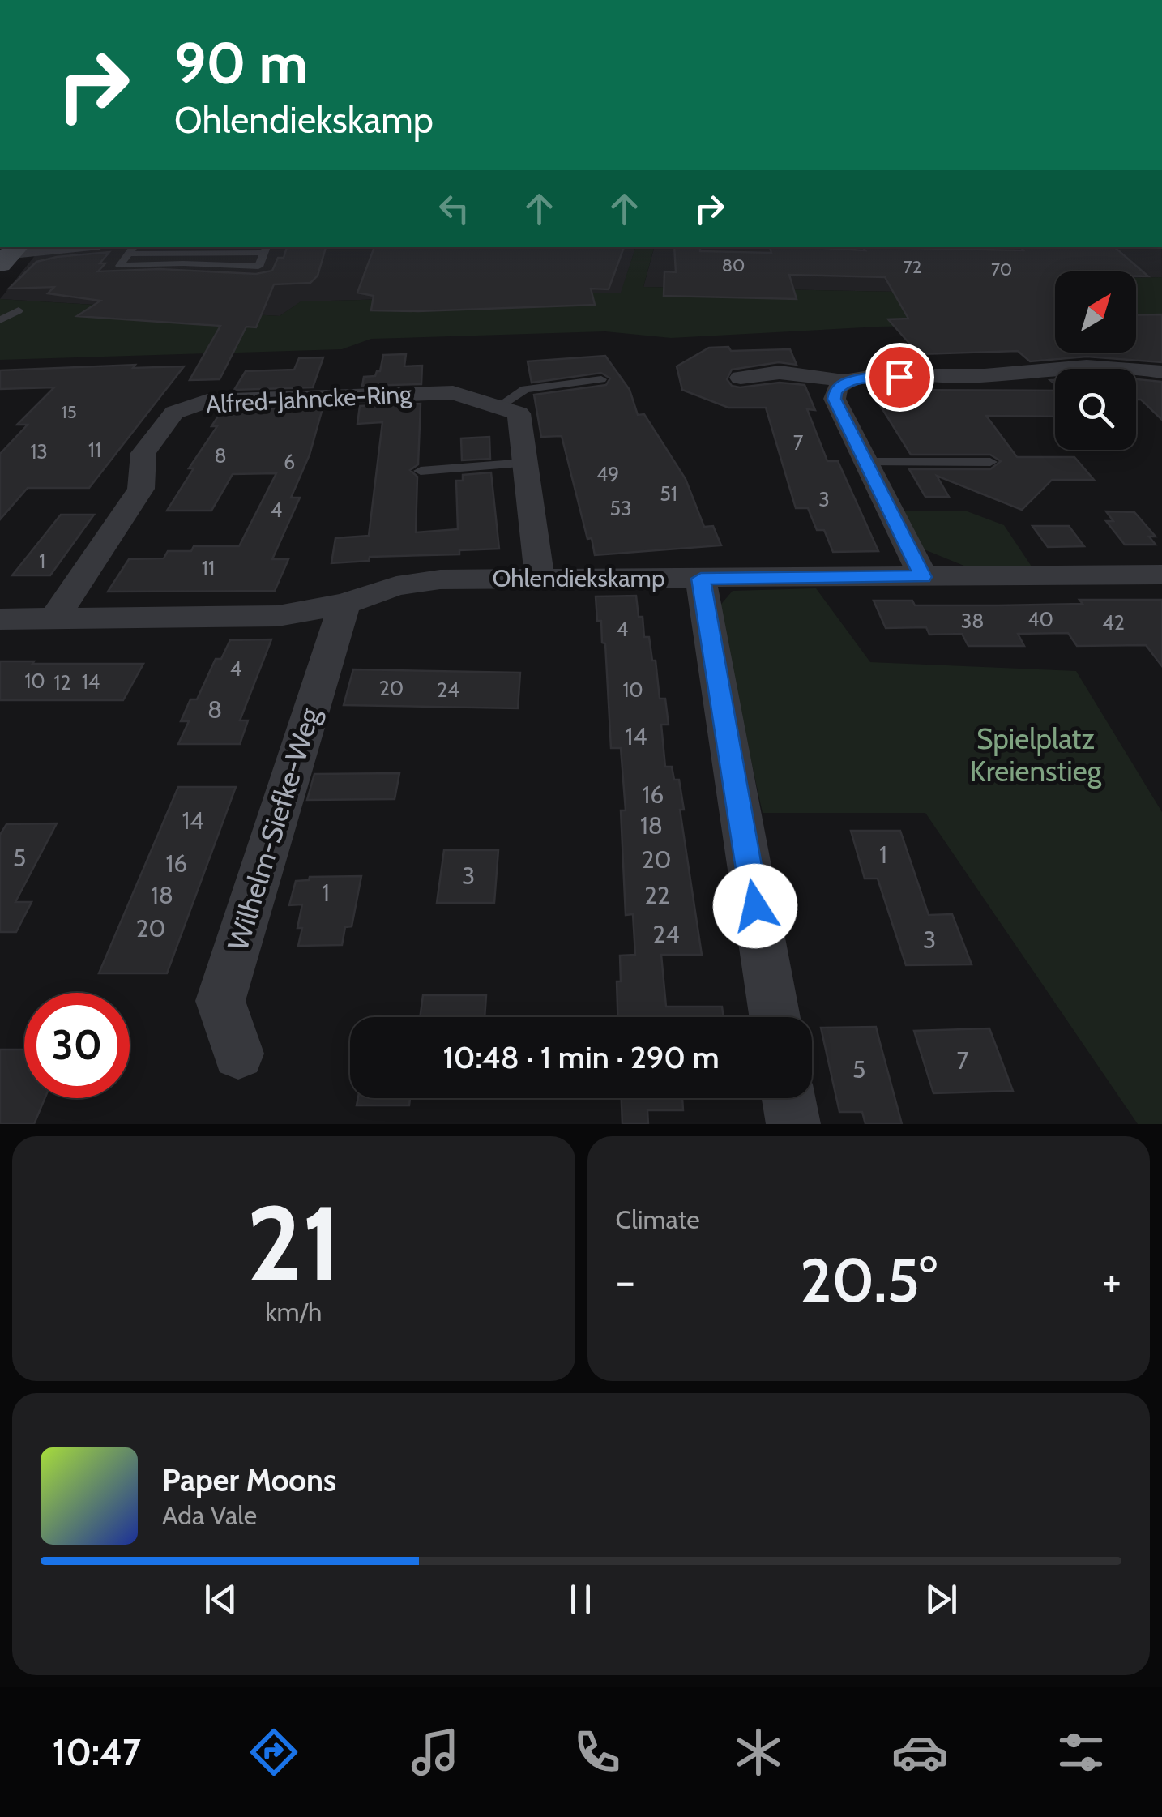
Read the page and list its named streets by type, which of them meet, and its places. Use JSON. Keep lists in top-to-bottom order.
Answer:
{
  "streets": {
    "street": ["Alfred-Jahncke-Ring", "Ohlendiekskamp", "Wilhelm-Siefke-Weg"]
  },
  "crossings": [
    ["Alfred-Jahncke-Ring", "Ohlendiekskamp"],
    ["Ohlendiekskamp", "Wilhelm-Siefke-Weg"]
  ],
  "parks": ["Spielplatz Kreienstieg"],
  "house_numbers": [
    "80",
    "72",
    "70",
    "15",
    "7",
    "11",
    "13",
    "8",
    "6",
    "49",
    "51",
    "3",
    "53",
    "4",
    "1",
    "11",
    "40",
    "38",
    "42",
    "4",
    "4",
    "10",
    "14",
    "12",
    "20",
    "24",
    "10",
    "8",
    "14",
    "16",
    "14",
    "18",
    "1",
    "5",
    "20",
    "16",
    "3",
    "1",
    "18",
    "22",
    "20",
    "24",
    "3",
    "7",
    "5"
  ],
  "north": "top right",
  "page": {
    "turn": ["90 m", "Ohlendiekskamp"],
    "limit": "30",
    "trip": "10:48 · 1 min · 290 m",
    "tile": [
      ["21", "km/h"],
      "Climate"
    ],
    "heat": ["−", "20.5°", "+"],
    "song": ["Paper Moons", "Ada Vale"],
    "tabs": "10:47"
  }
}
